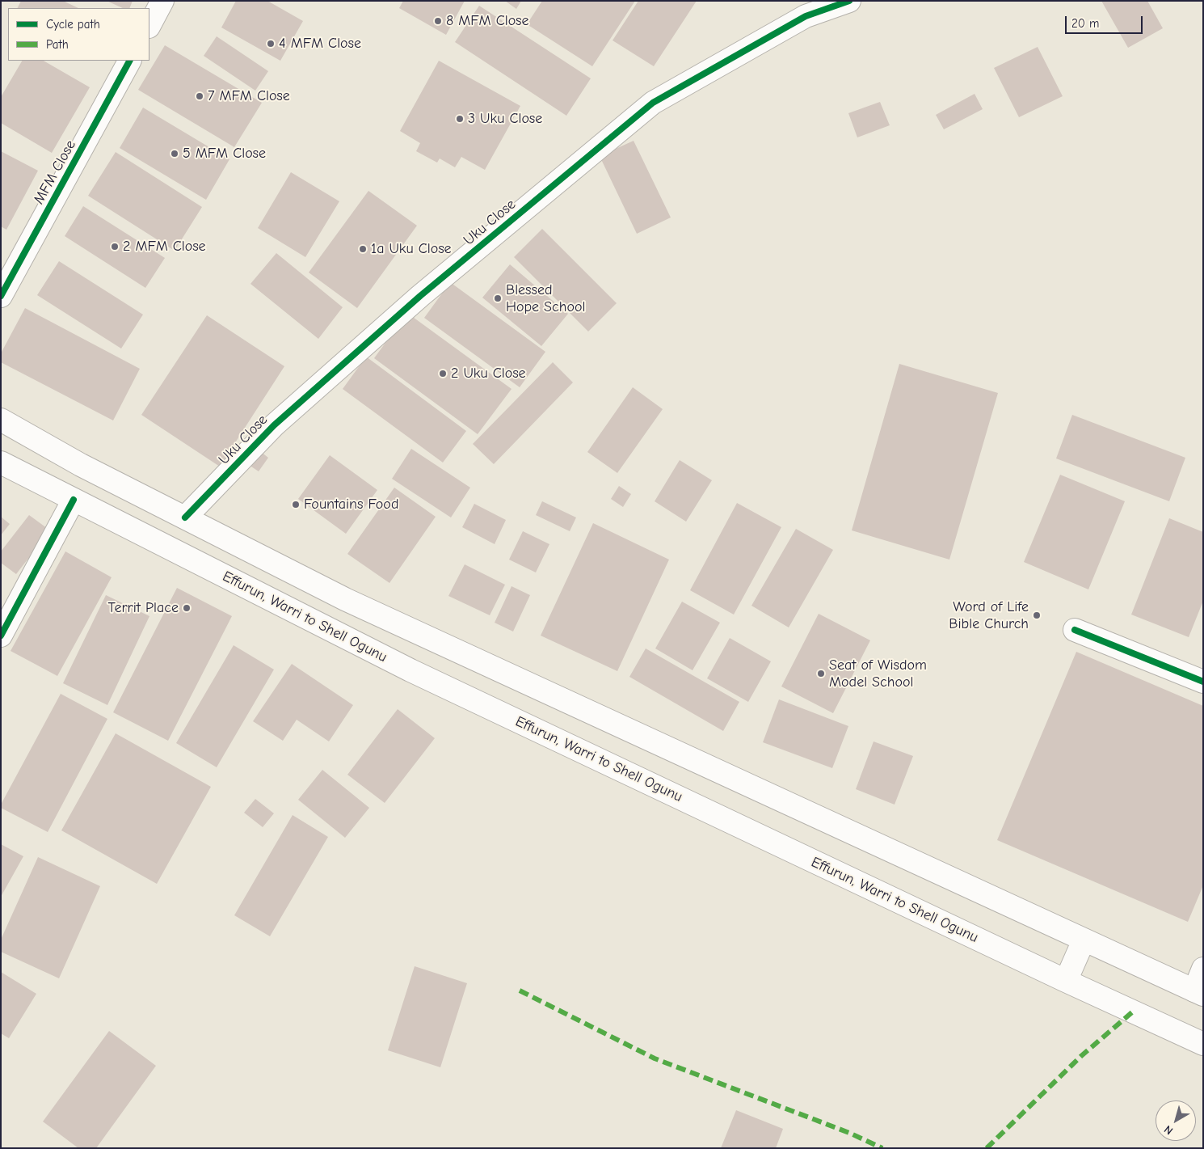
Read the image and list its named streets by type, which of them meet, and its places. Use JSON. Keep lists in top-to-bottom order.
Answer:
{
  "streets": {
    "main road": ["MFM Close", "Uku Close", "Effurun, Warri to Shell Ogunu"]
  },
  "places": [
    "8 MFM Close",
    "4 MFM Close",
    "7 MFM Close",
    "3 Uku Close",
    "5 MFM Close",
    "2 MFM Close",
    "1a Uku Close",
    "Blessed Hope School",
    "2 Uku Close",
    "Fountains Food",
    "Territ Place",
    "Word of Life Bible Church",
    "Seat of Wisdom Model School"
  ],
  "legend": ["Cycle path", "Path"],
  "scale_bar": "20 m",
  "north": "bottom left"
}
